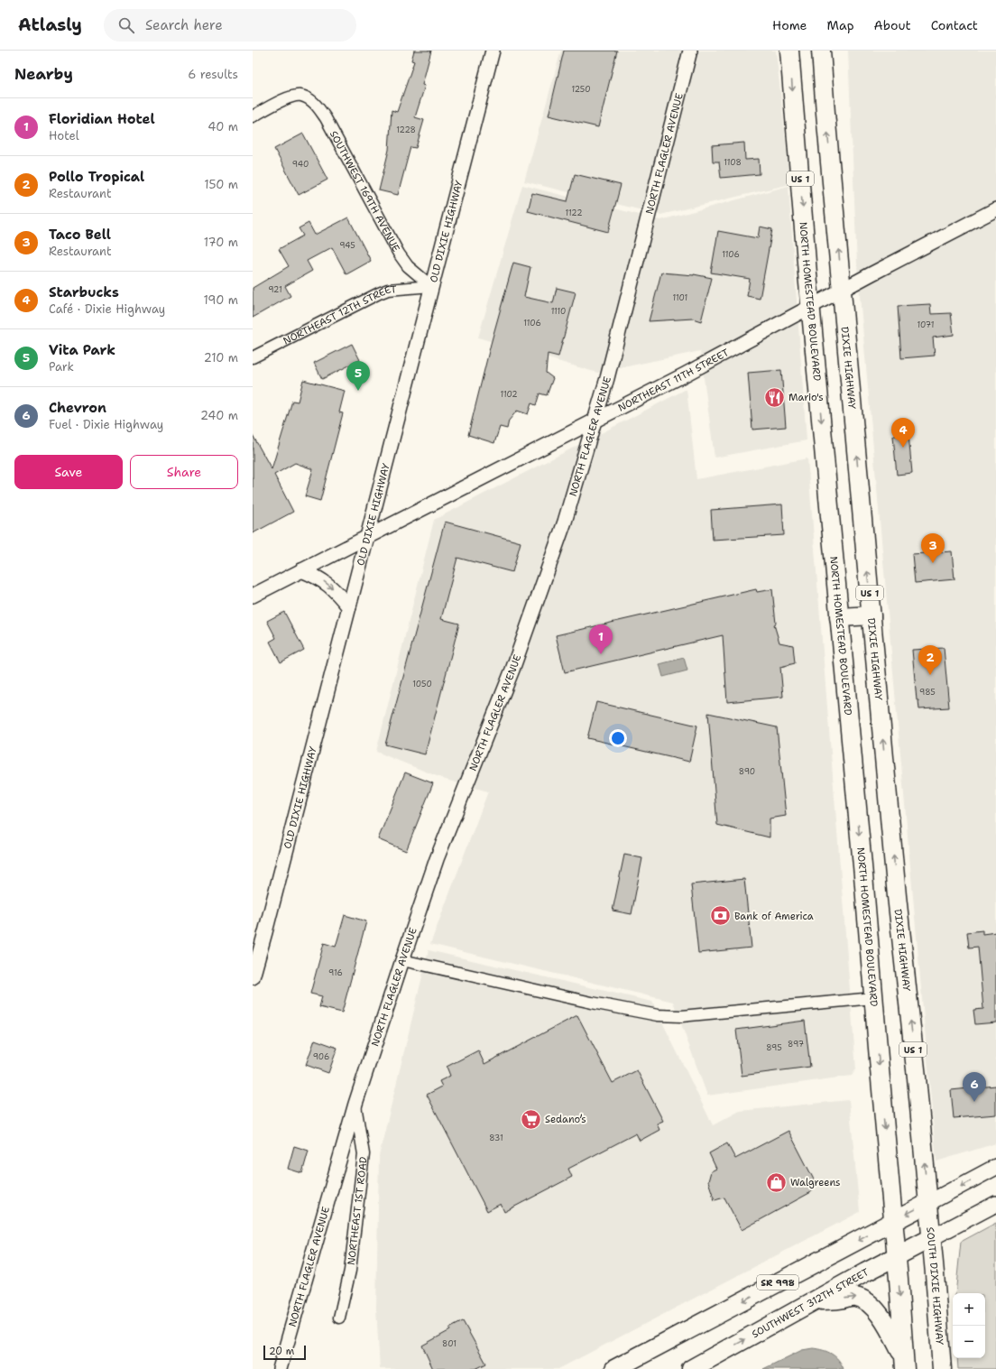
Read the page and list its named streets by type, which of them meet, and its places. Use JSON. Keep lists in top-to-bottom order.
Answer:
{
  "streets": {
    "highway": [
      "US 1",
      "NORTH HOMESTEAD BOULEVARD",
      "DIXIE HIGHWAY",
      "SR 998",
      "SOUTH DIXIE HIGHWAY",
      "SOUTHWEST 312TH STREET"
    ],
    "street": [
      "NORTH FLAGLER AVENUE",
      "SOUTHWEST 169TH AVENUE",
      "OLD DIXIE HIGHWAY",
      "NORTHEAST 12TH STREET",
      "NORTHEAST 11TH STREET",
      "NORTHEAST 1ST ROAD"
    ]
  },
  "crossings": [
    ["NORTH FLAGLER AVENUE", "NORTHEAST 11TH STREET"],
    ["NORTH FLAGLER AVENUE", "NORTHEAST 1ST ROAD"],
    ["US 1", "NORTH HOMESTEAD BOULEVARD"],
    ["US 1", "SR 998"],
    ["US 1", "SOUTHWEST 312TH STREET"],
    ["SOUTHWEST 169TH AVENUE", "OLD DIXIE HIGHWAY"],
    ["SOUTHWEST 169TH AVENUE", "NORTHEAST 12TH STREET"],
    ["OLD DIXIE HIGHWAY", "NORTHEAST 12TH STREET"],
    ["OLD DIXIE HIGHWAY", "NORTHEAST 11TH STREET"],
    ["NORTH HOMESTEAD BOULEVARD", "NORTHEAST 11TH STREET"],
    ["NORTH HOMESTEAD BOULEVARD", "SR 998"],
    ["DIXIE HIGHWAY", "NORTHEAST 11TH STREET"],
    ["DIXIE HIGHWAY", "SR 998"],
    ["DIXIE HIGHWAY", "SOUTH DIXIE HIGHWAY"],
    ["SR 998", "SOUTH DIXIE HIGHWAY"],
    ["SOUTH DIXIE HIGHWAY", "SOUTHWEST 312TH STREET"]
  ],
  "one_way": ["NORTH HOMESTEAD BOULEVARD", "DIXIE HIGHWAY"],
  "places": {
    "restaurant": ["Mario's"],
    "bank": ["Bank of America"],
    "supermarket": ["Sedano’s"],
    "shop": ["Walgreens"]
  },
  "house_numbers": [
    "1250",
    "1228",
    "1108",
    "940",
    "1122",
    "945",
    "1106",
    "921",
    "1101",
    "1110",
    "1106",
    "1071",
    "1102",
    "1050",
    "985",
    "890",
    "916",
    "897",
    "895",
    "906",
    "831",
    "801"
  ],
  "scale_bar": "20 m",
  "page": {
    "header": "Atlasly",
    "search": "Search here",
    "nav": [
      "Home",
      "Map",
      "About",
      "Contact"
    ],
    "heading": ["Nearby", "6 results"],
    "list": [
      {
        "mark": "1",
        "name": "Floridian Hotel",
        "note": "Hotel",
        "value": "40 m"
      },
      {
        "mark": "2",
        "name": "Pollo Tropical",
        "note": "Restaurant",
        "value": "150 m"
      },
      {
        "mark": "3",
        "name": "Taco Bell",
        "note": "Restaurant",
        "value": "170 m"
      },
      {
        "mark": "4",
        "name": "Starbucks",
        "note": "Café · Dixie Highway",
        "value": "190 m"
      },
      {
        "mark": "5",
        "name": "Vita Park",
        "note": "Park",
        "value": "210 m"
      },
      {
        "mark": "6",
        "name": "Chevron",
        "note": "Fuel · Dixie Highway",
        "value": "240 m"
      }
    ],
    "pins": [
      "5",
      "4",
      "3",
      "1",
      "2",
      "6"
    ],
    "buttons": ["Save", "Share"],
    "map_buttons": ["+", "−"],
    "scale": "20 m"
  }
}
